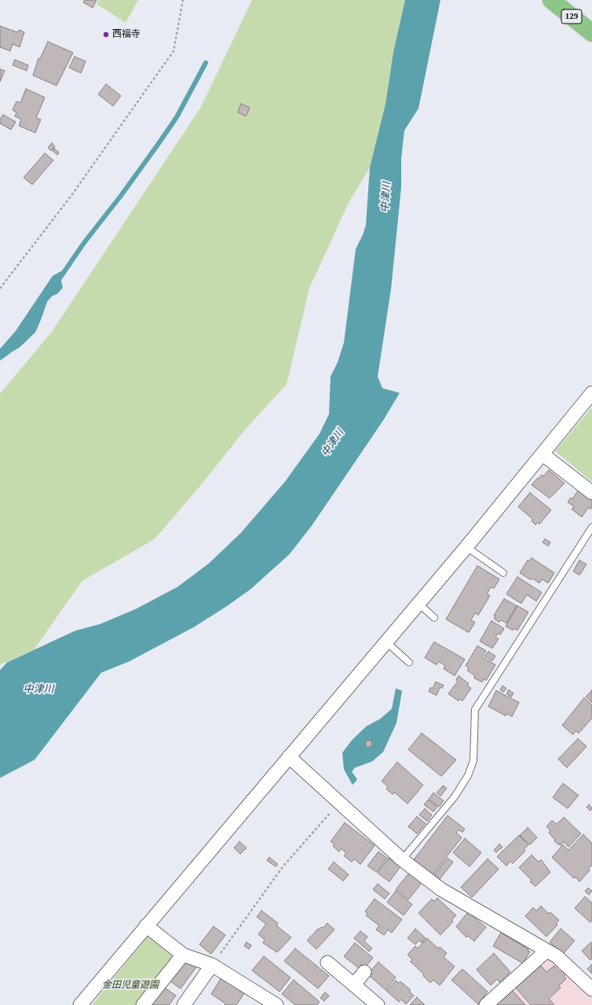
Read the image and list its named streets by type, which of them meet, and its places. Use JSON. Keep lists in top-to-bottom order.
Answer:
{
  "streets": {
    "highway": ["129"]
  },
  "water": ["中津川"],
  "parks": ["金田児童遊園"],
  "places": ["西福寺"]
}
